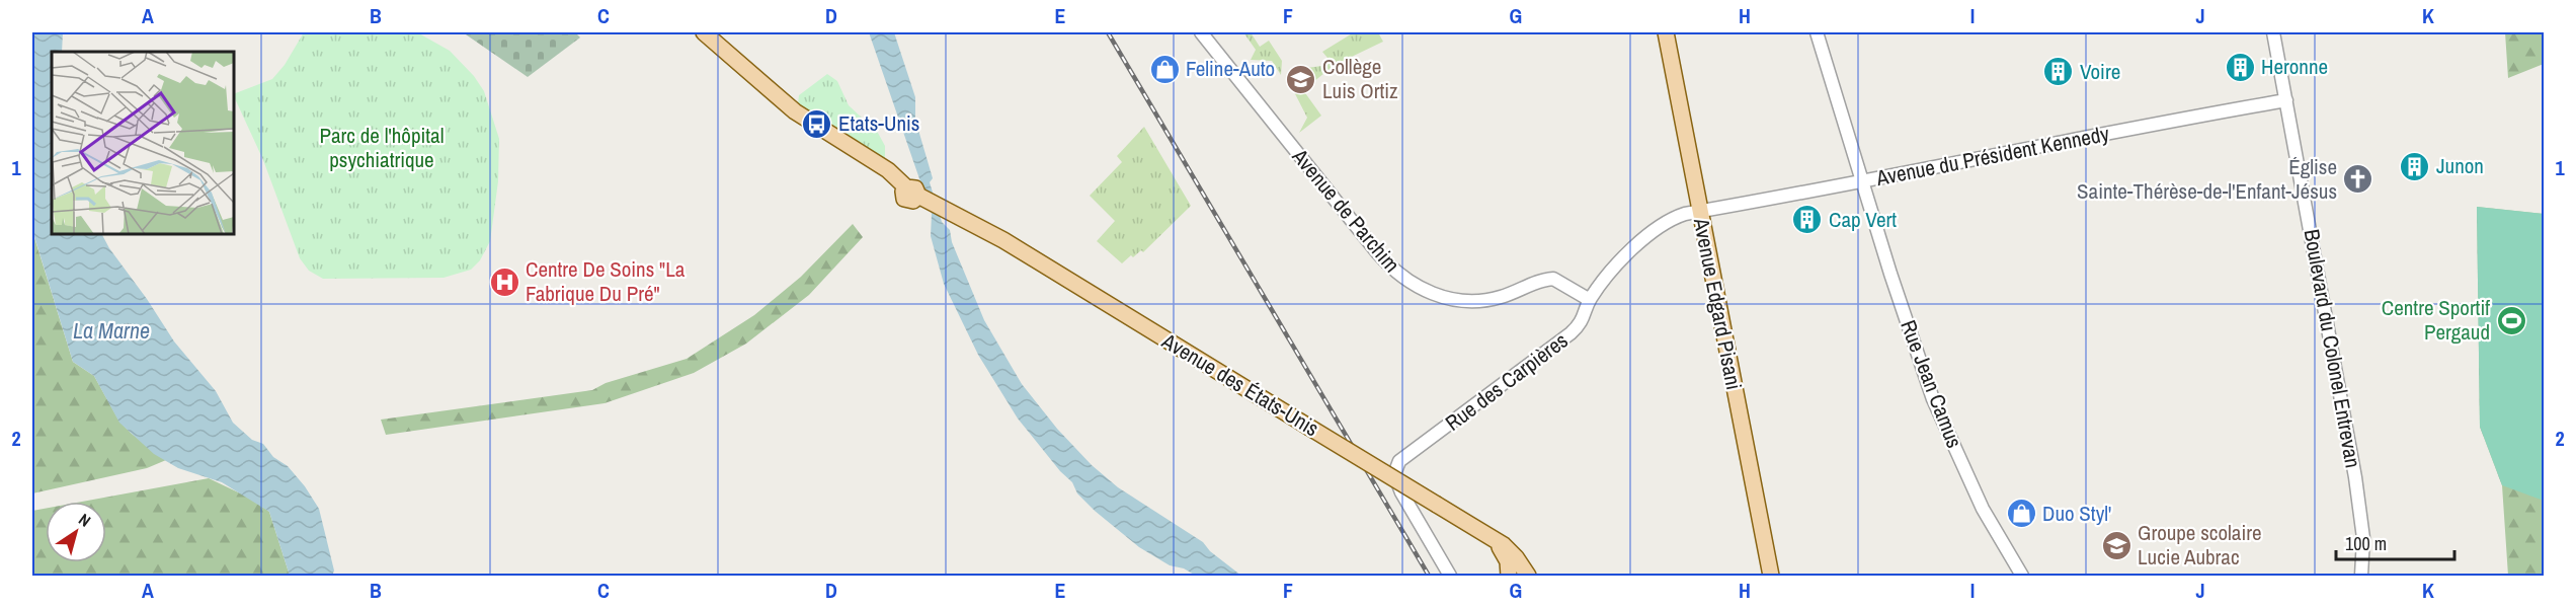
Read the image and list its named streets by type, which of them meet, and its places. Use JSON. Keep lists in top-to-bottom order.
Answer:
{
  "streets": {
    "main road": ["Avenue Edgard Pisani", "Avenue des États-Unis"],
    "street": [
      "Avenue du Président Kennedy",
      "Avenue de Parchim",
      "Boulevard du Colonel Entrevan",
      "Rue des Carpières",
      "Rue Jean Camus"
    ]
  },
  "crossings": [
    ["Avenue du Président Kennedy", "Avenue Edgard Pisani"],
    ["Avenue du Président Kennedy", "Boulevard du Colonel Entrevan"],
    ["Avenue du Président Kennedy", "Rue des Carpières"],
    ["Avenue du Président Kennedy", "Rue Jean Camus"],
    ["Avenue de Parchim", "Rue des Carpières"],
    ["Avenue Edgard Pisani", "Rue des Carpières"]
  ],
  "water": ["La Marne"],
  "parks": ["Parc de l'hôpital psychiatrique"],
  "places": {
    "building": [
      "Heronne",
      "Voire",
      "Junon",
      "Cap Vert"
    ],
    "shop": ["Feline-Auto", "Duo Styl'"],
    "school or university": ["Collège Luis Ortiz", "Groupe scolaire Lucie Aubrac"],
    "bus stop": ["Etats-Unis"],
    "church": ["Église Sainte-Thérèse-de-l'Enfant-Jésus"],
    "hospital": ["Centre De Soins \"La Fabrique Du Pré\""],
    "sports": ["Centre Sportif Pergaud"]
  },
  "scale_bar": "100 m",
  "north": "top right",
  "grid": {
    "columns": [
      "A",
      "B",
      "C",
      "D",
      "E",
      "F",
      "G",
      "H",
      "I",
      "J",
      "K"
    ],
    "rows": ["1", "2"]
  }
}
